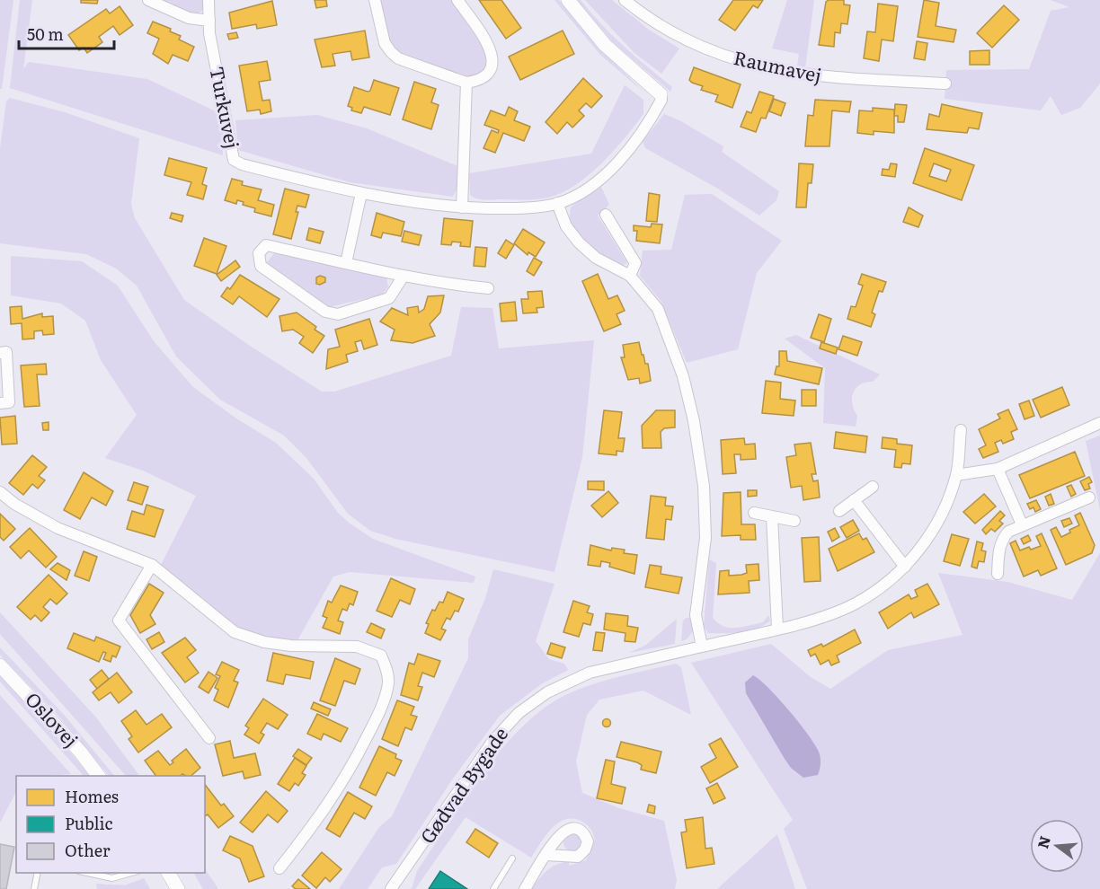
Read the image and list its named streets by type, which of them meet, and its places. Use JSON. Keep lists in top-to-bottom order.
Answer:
{
  "streets": {
    "street": [
      "Raumavej",
      "Turkuvej",
      "Oslovej",
      "Gødvad Bygade"
    ]
  },
  "legend": ["Homes", "Public", "Other"],
  "scale_bar": "50 m",
  "north": "left"
}
